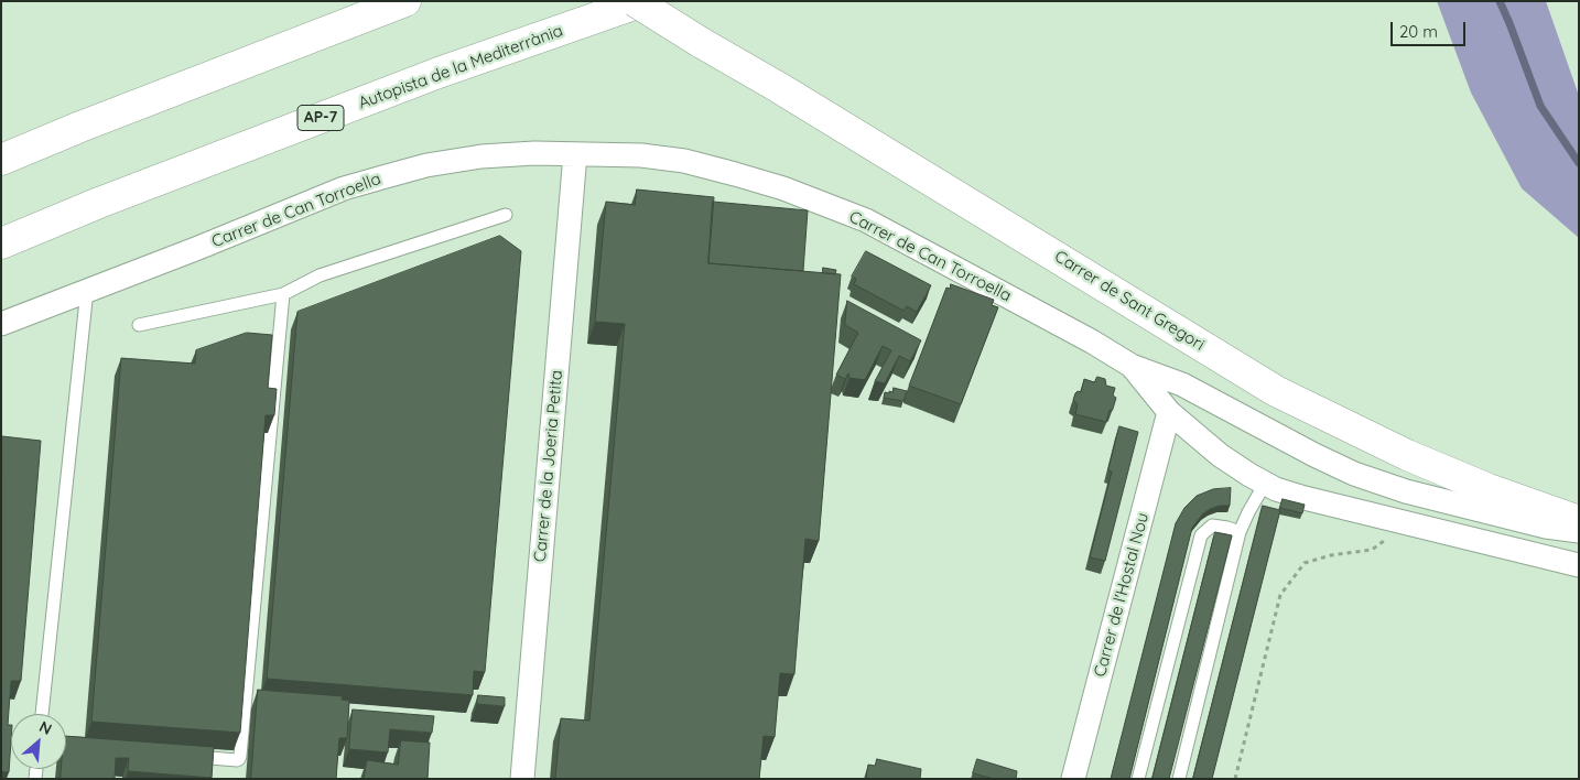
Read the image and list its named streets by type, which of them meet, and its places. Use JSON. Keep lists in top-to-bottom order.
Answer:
{
  "streets": {
    "main road": ["Autopista de la Mediterrània", "AP-7", "Carrer de Sant Gregori"],
    "street": ["Carrer de Can Torroella", "Carrer de la Joeria Petita", "Carrer de l'Hostal Nou"]
  },
  "crossings": [
    ["Carrer de Can Torroella", "Carrer de la Joeria Petita"]
  ],
  "scale_bar": "20 m",
  "north": "top right"
}
